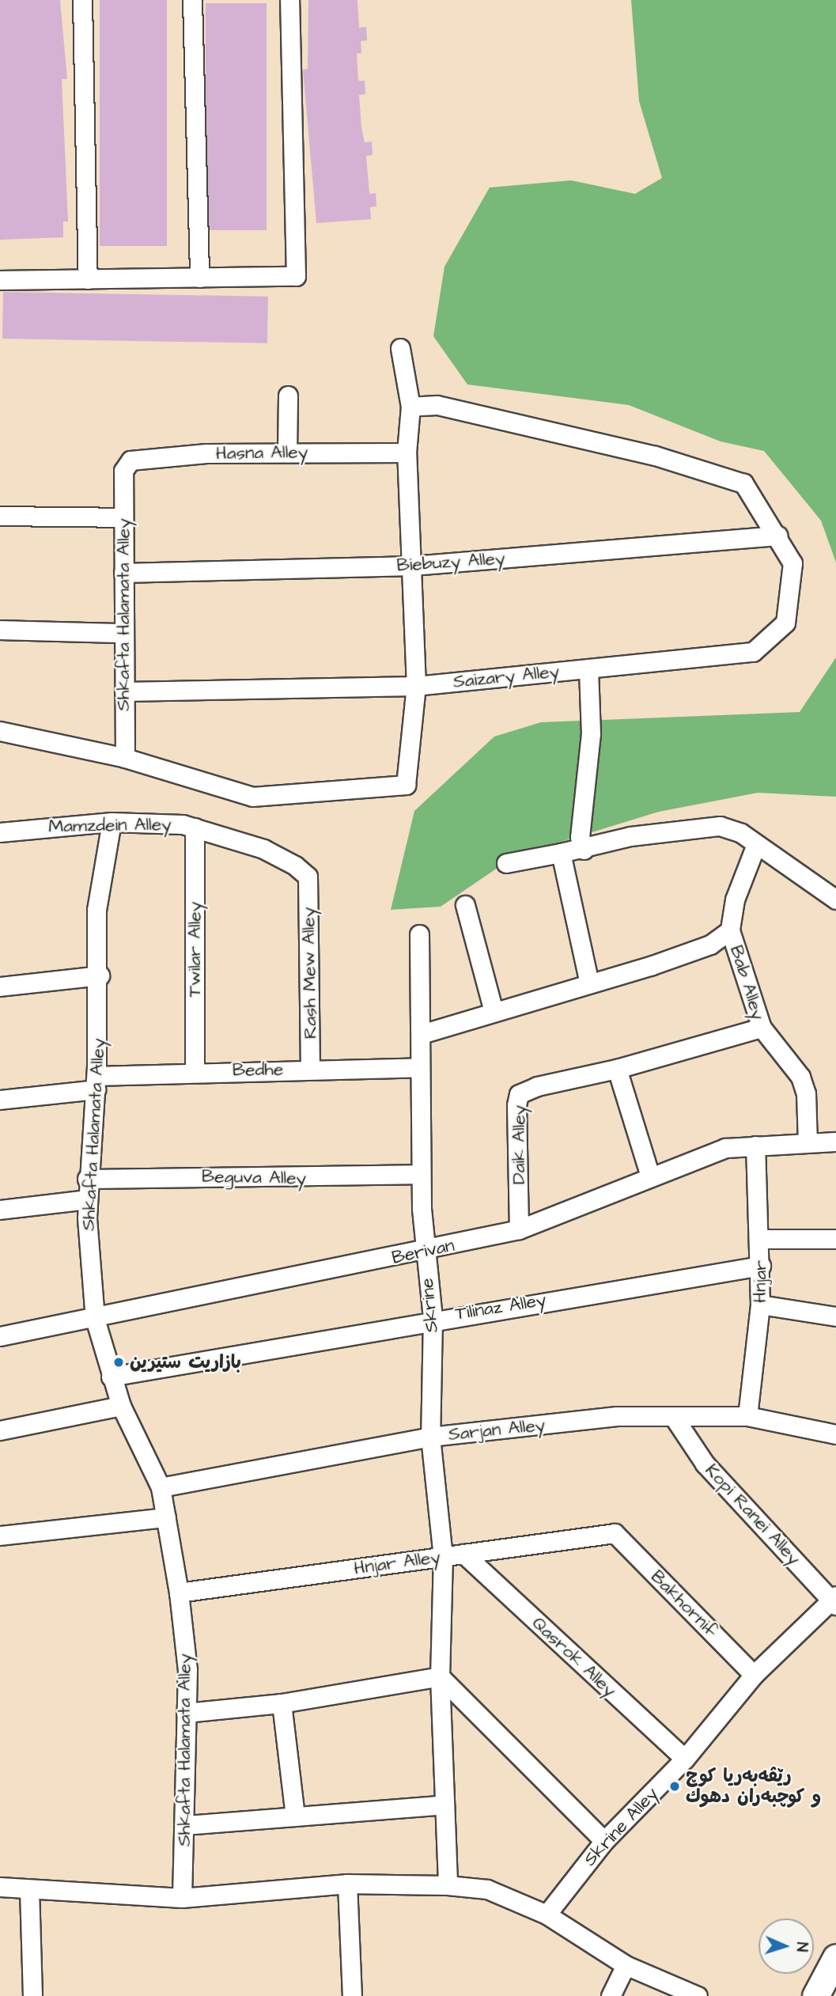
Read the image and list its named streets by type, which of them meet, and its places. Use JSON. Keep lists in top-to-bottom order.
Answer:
{
  "streets": {
    "street": [
      "Hasna Alley",
      "Biebuzy Alley",
      "Shkafta Halamata Alley",
      "Saizary Alley",
      "Mamzdein Alley",
      "Twilar Alley",
      "Rash Mew Alley",
      "Bab Alley",
      "Bedhe",
      "Daik Alley",
      "Beguva Alley",
      "Berivan",
      "Hnjar",
      "Skrine",
      "Tilinaz Alley",
      "Sarjan Alley",
      "Kopi Ranei Alley",
      "Hnjar Alley",
      "Bakhornif",
      "Qasrok Alley",
      "Skrine Alley"
    ]
  },
  "crossings": [
    ["Hasna Alley", "Shkafta Halamata Alley"],
    ["Biebuzy Alley", "Shkafta Halamata Alley"],
    ["Biebuzy Alley", "Saizary Alley"],
    ["Shkafta Halamata Alley", "Saizary Alley"],
    ["Shkafta Halamata Alley", "Mamzdein Alley"],
    ["Shkafta Halamata Alley", "Bedhe"],
    ["Shkafta Halamata Alley", "Beguva Alley"],
    ["Shkafta Halamata Alley", "Berivan"],
    ["Shkafta Halamata Alley", "Tilinaz Alley"],
    ["Shkafta Halamata Alley", "Sarjan Alley"],
    ["Shkafta Halamata Alley", "Hnjar Alley"],
    ["Mamzdein Alley", "Twilar Alley"],
    ["Mamzdein Alley", "Rash Mew Alley"],
    ["Twilar Alley", "Bedhe"],
    ["Rash Mew Alley", "Bedhe"],
    ["Bab Alley", "Daik Alley"],
    ["Bab Alley", "Berivan"],
    ["Bedhe", "Skrine"],
    ["Daik Alley", "Berivan"],
    ["Beguva Alley", "Skrine"],
    ["Berivan", "Hnjar"],
    ["Berivan", "Skrine"],
    ["Hnjar", "Tilinaz Alley"],
    ["Hnjar", "Sarjan Alley"],
    ["Skrine", "Tilinaz Alley"],
    ["Skrine", "Sarjan Alley"],
    ["Skrine", "Hnjar Alley"],
    ["Sarjan Alley", "Kopi Ranei Alley"],
    ["Kopi Ranei Alley", "Skrine Alley"],
    ["Hnjar Alley", "Bakhornif"],
    ["Hnjar Alley", "Qasrok Alley"],
    ["Bakhornif", "Skrine Alley"],
    ["Qasrok Alley", "Skrine Alley"]
  ],
  "places": ["بازاريت ستيرين", "رێڤه‌به‌ریا كوچ و كوچبه‌ران دهوك"],
  "north": "right"
}
